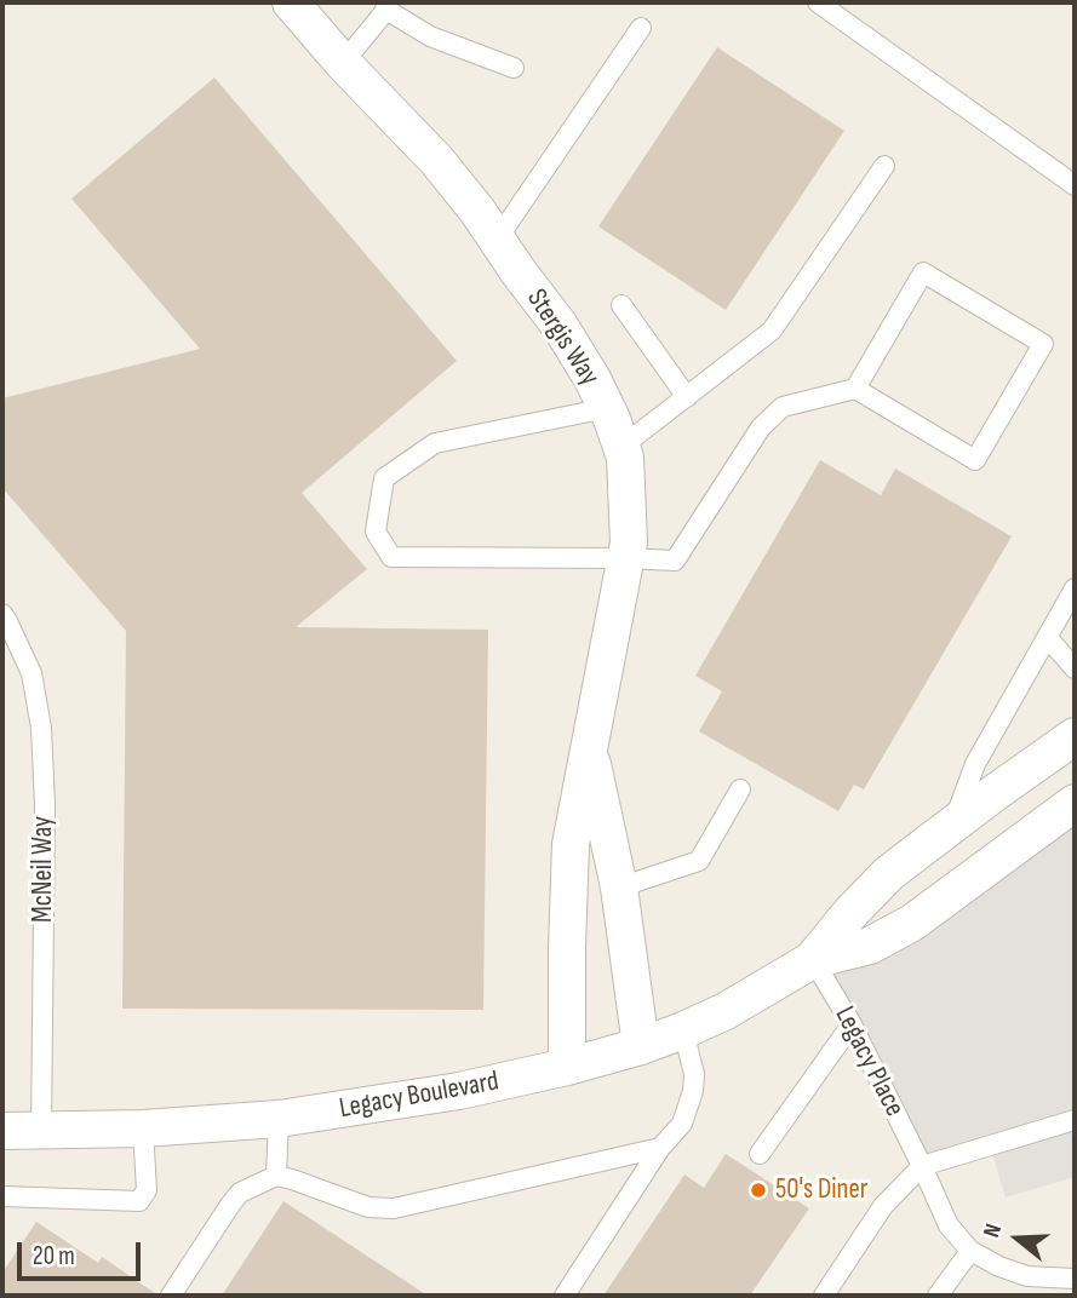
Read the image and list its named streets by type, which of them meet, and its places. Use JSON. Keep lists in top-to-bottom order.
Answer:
{
  "streets": {
    "street": ["Stergis Way", "Legacy Boulevard"],
    "lane": ["McNeil Way", "Legacy Place"]
  },
  "crossings": [
    ["Stergis Way", "Legacy Boulevard"],
    ["McNeil Way", "Legacy Boulevard"],
    ["Legacy Place", "Legacy Boulevard"]
  ],
  "places": ["50's Diner"],
  "scale_bar": "20 m",
  "north": "left"
}
